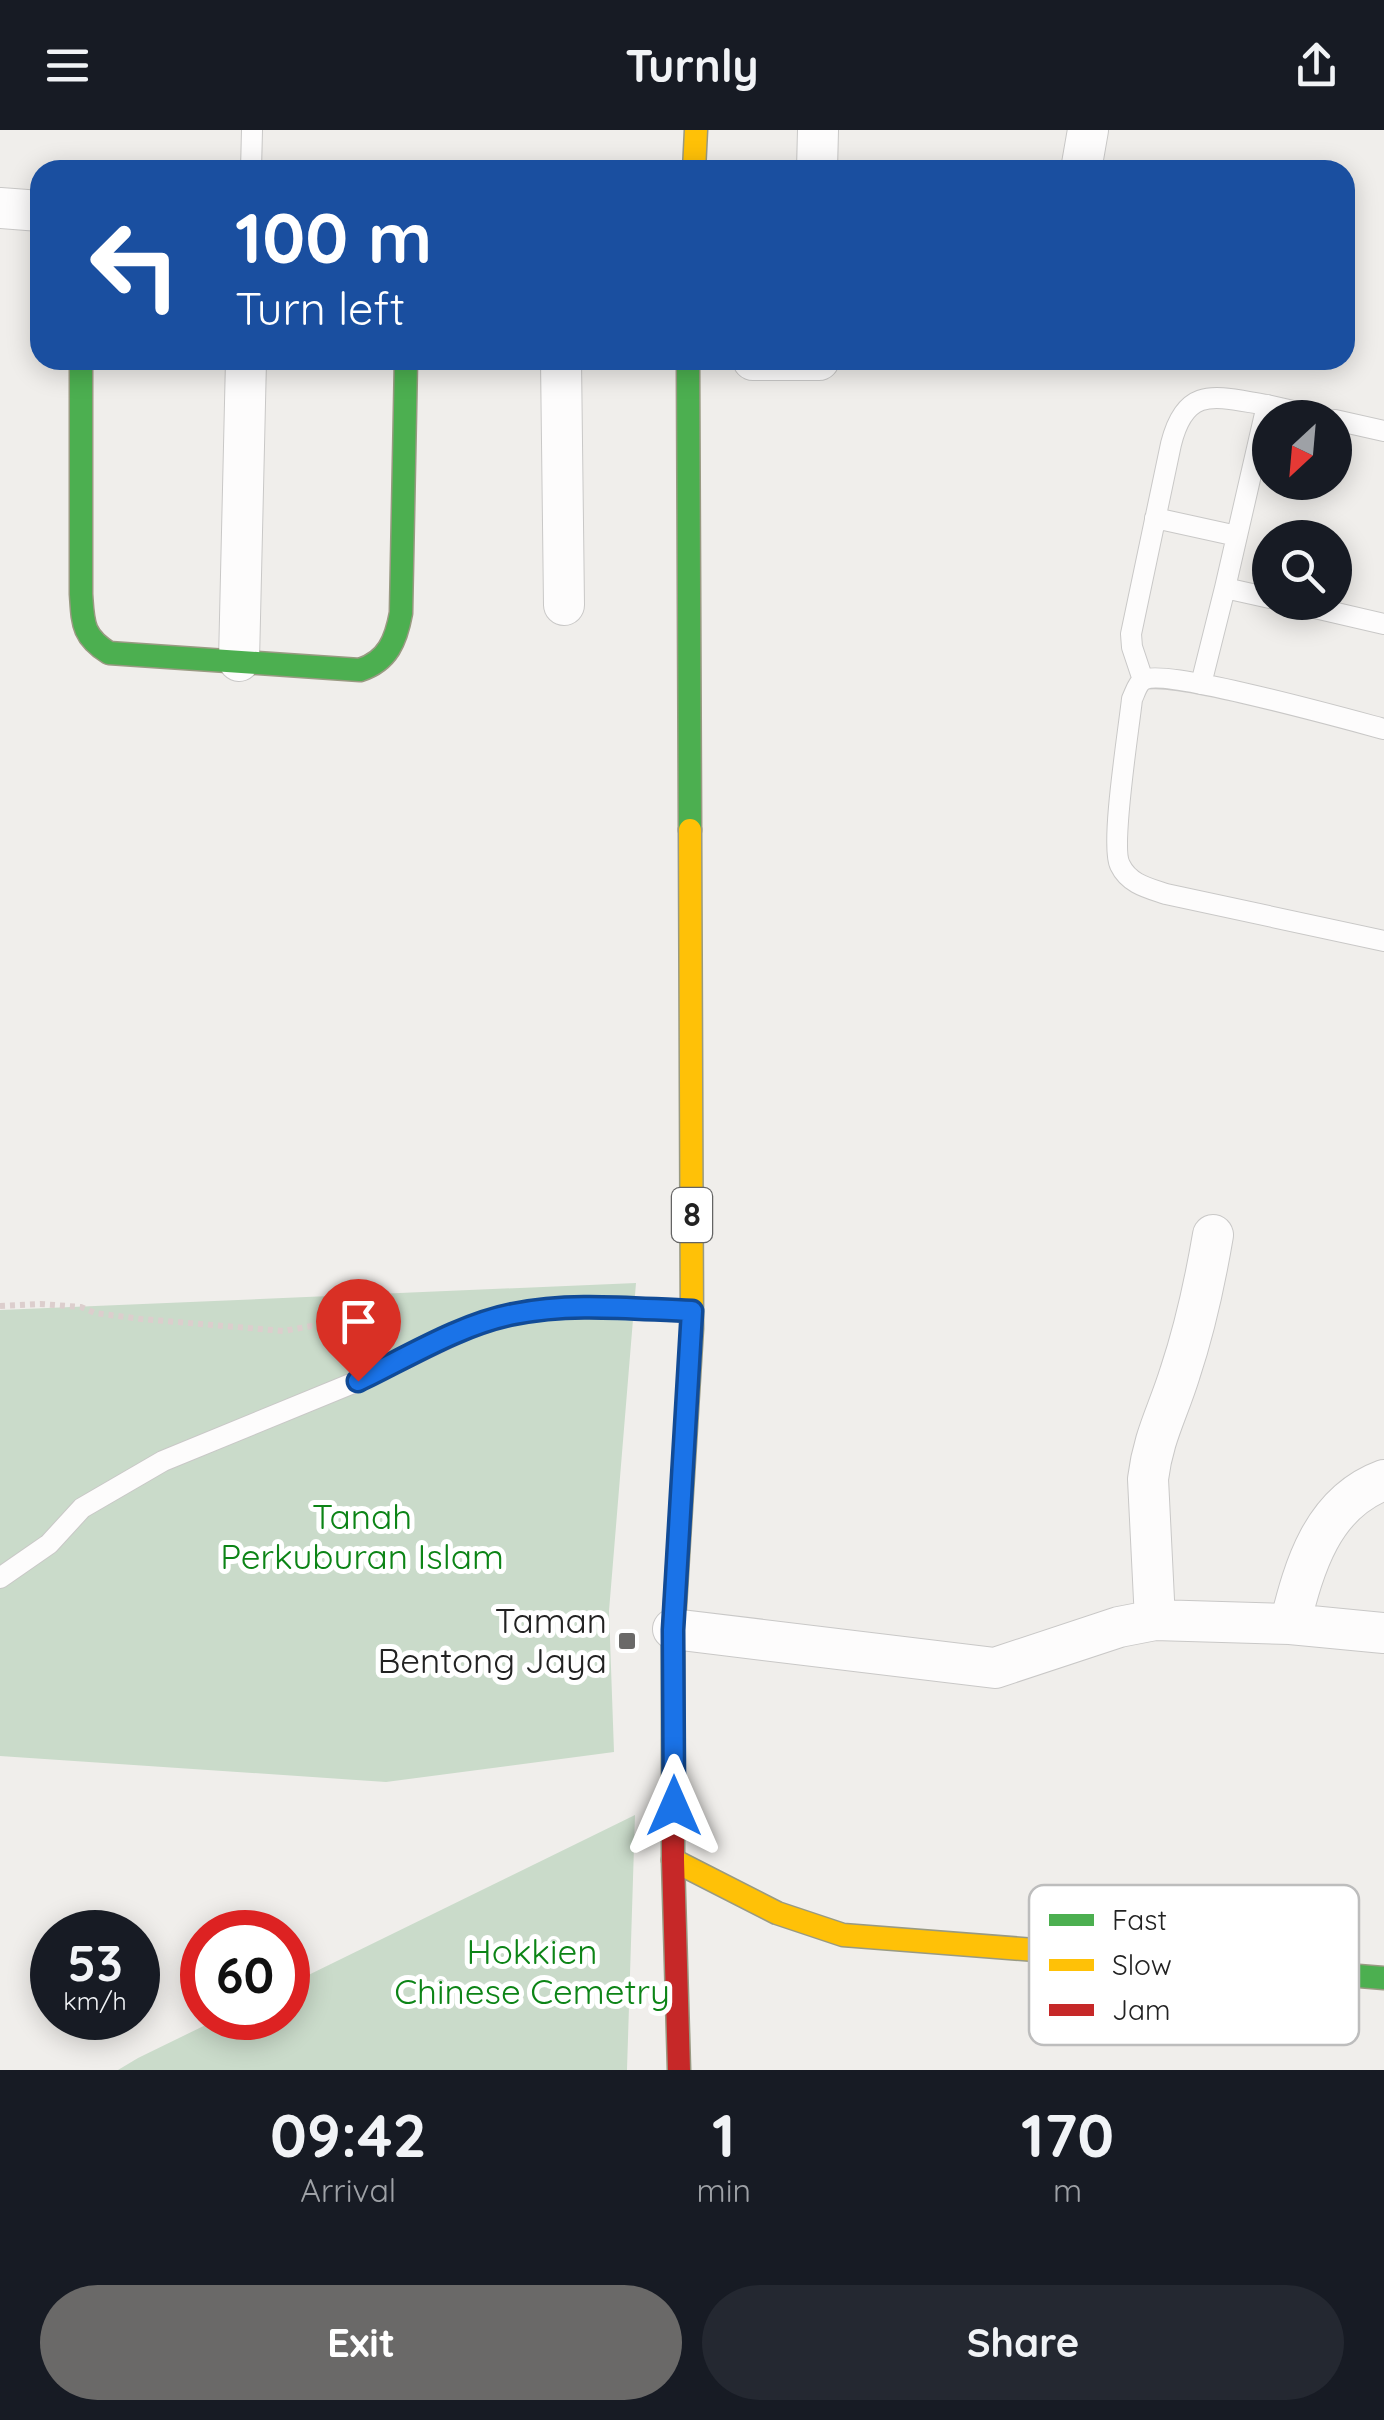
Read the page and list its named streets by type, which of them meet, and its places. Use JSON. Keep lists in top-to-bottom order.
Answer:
{
  "streets": {
    "main road": ["8"]
  },
  "parks": ["Tanah Perkuburan Islam", "Hokkien Chinese Cemetry"],
  "places": {
    "transit": ["Taman Bentong Jaya"]
  },
  "legend": ["Fast", "Slow", "Jam"],
  "north": "bottom left",
  "page": {
    "header": "Turnly",
    "turn": ["100 m", "Turn left"],
    "speed": "53 km/h",
    "limit": "60",
    "eta": [
      "09:42",
      "Arrival",
      "1",
      "min",
      "170",
      "m"
    ],
    "buttons": ["Exit", "Share"]
  }
}
